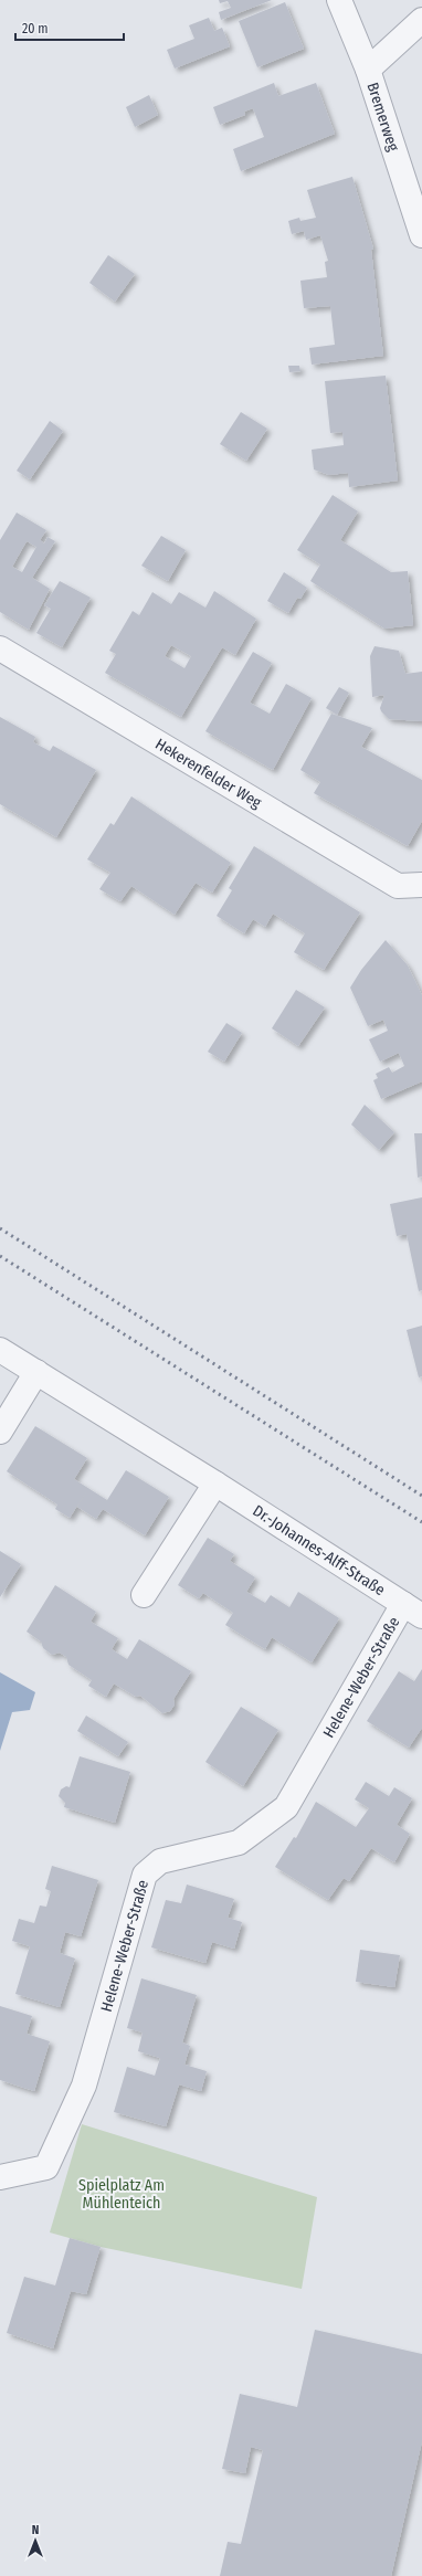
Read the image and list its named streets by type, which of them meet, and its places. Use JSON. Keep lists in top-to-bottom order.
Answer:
{
  "streets": {
    "street": [
      "Bremerweg",
      "Hekerenfelder Weg",
      "Dr.-Johannes-Alff-Straße",
      "Helene-Weber-Straße"
    ]
  },
  "crossings": [
    ["Dr.-Johannes-Alff-Straße", "Helene-Weber-Straße"]
  ],
  "parks": ["Spielplatz Am Mühlenteich"],
  "scale_bar": "20 m",
  "north": "top"
}
